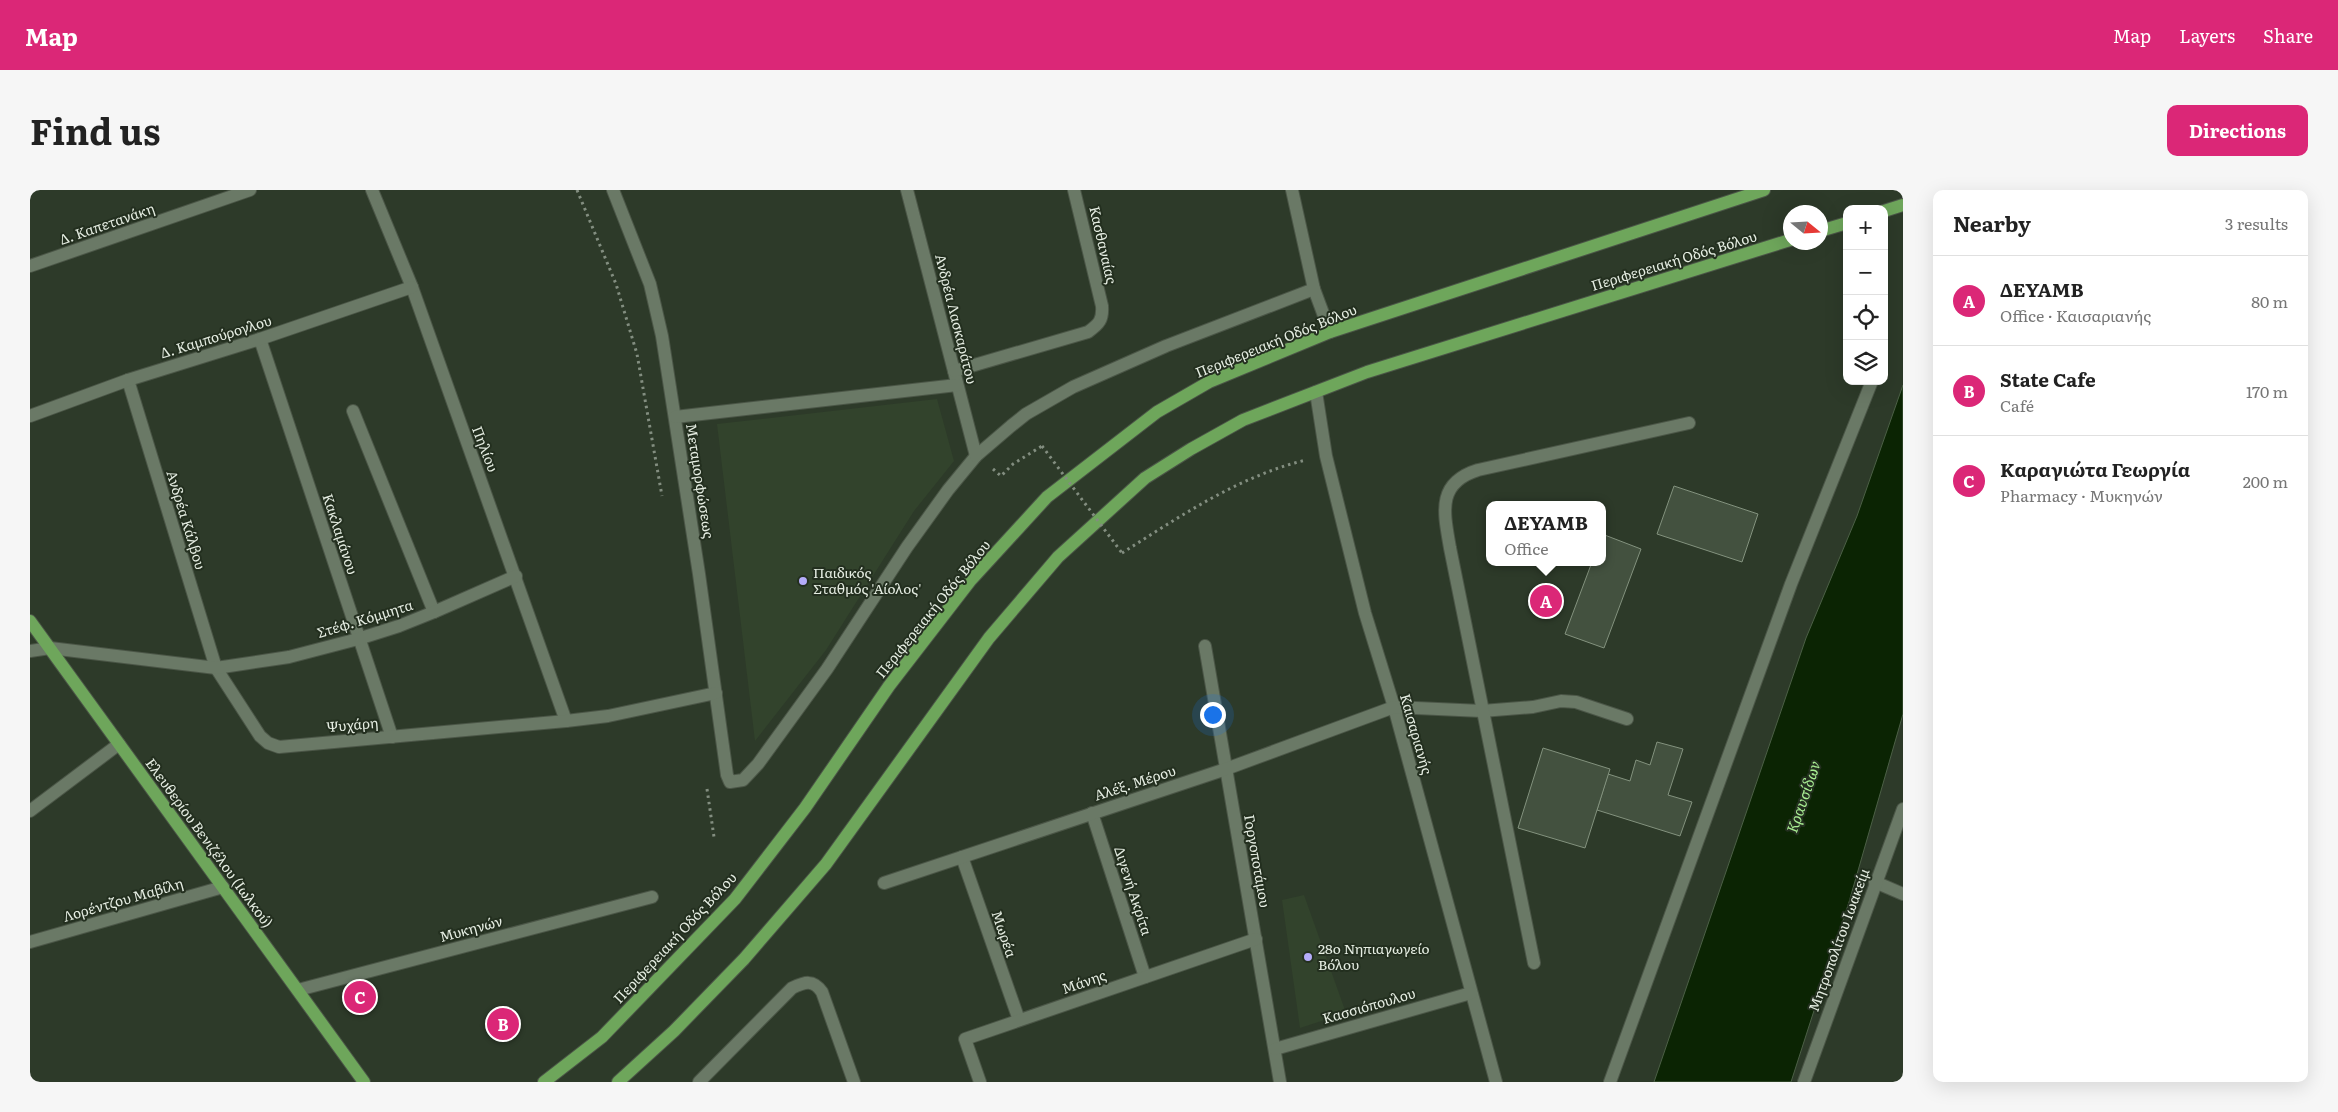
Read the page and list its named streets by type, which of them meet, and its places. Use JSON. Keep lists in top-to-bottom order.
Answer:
{
  "streets": {
    "main road": ["Περιφερειακή Οδός Βόλου", "Ελευθερίου Βενιζέλου (Ιωλκού)"],
    "street": [
      "Δ. Καπετανάκη",
      "Κασθαναίας",
      "Ανδρέα Λασκαράτου",
      "Δ. Καμπούρογλου",
      "Πηλίου",
      "Μεταμορφώσεως",
      "Ανδρέα Κάλβου",
      "Κακλαμάνου",
      "Στέφ. Κόμμητα",
      "Ψυχάρη",
      "Καισαριανής",
      "Αλέξ. Μέρου",
      "Γοργοποτάμου",
      "Διγενή Ακρίτα",
      "Λορέντζου Μαβίλη",
      "Μυκηνών",
      "Μωρέα",
      "Μητροπολίτου Ιωακείμ",
      "Μάνης",
      "Κασσιόπουλου"
    ]
  },
  "crossings": [
    ["Κασθαναίας", "Ανδρέα Λασκαράτου"],
    ["Περιφερειακή Οδός Βόλου", "Καισαριανής"],
    ["Ανδρέα Λασκαράτου", "Μεταμορφώσεως"],
    ["Δ. Καμπούρογλου", "Πηλίου"],
    ["Δ. Καμπούρογλου", "Ανδρέα Κάλβου"],
    ["Δ. Καμπούρογλου", "Κακλαμάνου"],
    ["Πηλίου", "Στέφ. Κόμμητα"],
    ["Πηλίου", "Ψυχάρη"],
    ["Μεταμορφώσεως", "Ψυχάρη"],
    ["Ανδρέα Κάλβου", "Στέφ. Κόμμητα"],
    ["Ανδρέα Κάλβου", "Ψυχάρη"],
    ["Κακλαμάνου", "Στέφ. Κόμμητα"],
    ["Κακλαμάνου", "Ψυχάρη"],
    ["Στέφ. Κόμμητα", "Ψυχάρη"],
    ["Καισαριανής", "Αλέξ. Μέρου"],
    ["Καισαριανής", "Κασσιόπουλου"],
    ["Αλέξ. Μέρου", "Γοργοποτάμου"],
    ["Αλέξ. Μέρου", "Διγενή Ακρίτα"],
    ["Αλέξ. Μέρου", "Μωρέα"],
    ["Ελευθερίου Βενιζέλου (Ιωλκού)", "Λορέντζου Μαβίλη"],
    ["Ελευθερίου Βενιζέλου (Ιωλκού)", "Μυκηνών"],
    ["Γοργοποτάμου", "Μάνης"],
    ["Γοργοποτάμου", "Κασσιόπουλου"],
    ["Διγενή Ακρίτα", "Μάνης"],
    ["Μωρέα", "Μάνης"]
  ],
  "water": ["Κραυσίδων"],
  "places": ["Παιδικός Σταθμός 'Αίολος'", "28ο Νηπιαγωγείο Βόλου"],
  "north": "right",
  "page": {
    "header": "Map",
    "nav": ["Map", "Layers", "Share"],
    "title": "Find us",
    "buttons": "Directions",
    "heading": ["Nearby", "3 results"],
    "map_buttons": ["+", "−"],
    "list": [
      {
        "mark": "A",
        "name": "ΔΕΥΑΜΒ",
        "note": "Office · Καισαριανής",
        "value": "80 m"
      },
      {
        "mark": "B",
        "name": "State Cafe",
        "note": "Café",
        "value": "170 m"
      },
      {
        "mark": "C",
        "name": "Καραγιώτα Γεωργία",
        "note": "Pharmacy · Μυκηνών",
        "value": "200 m"
      }
    ],
    "popup": ["ΔΕΥΑΜΒ", "Office"],
    "pins": ["A", "C", "B"]
  }
}
